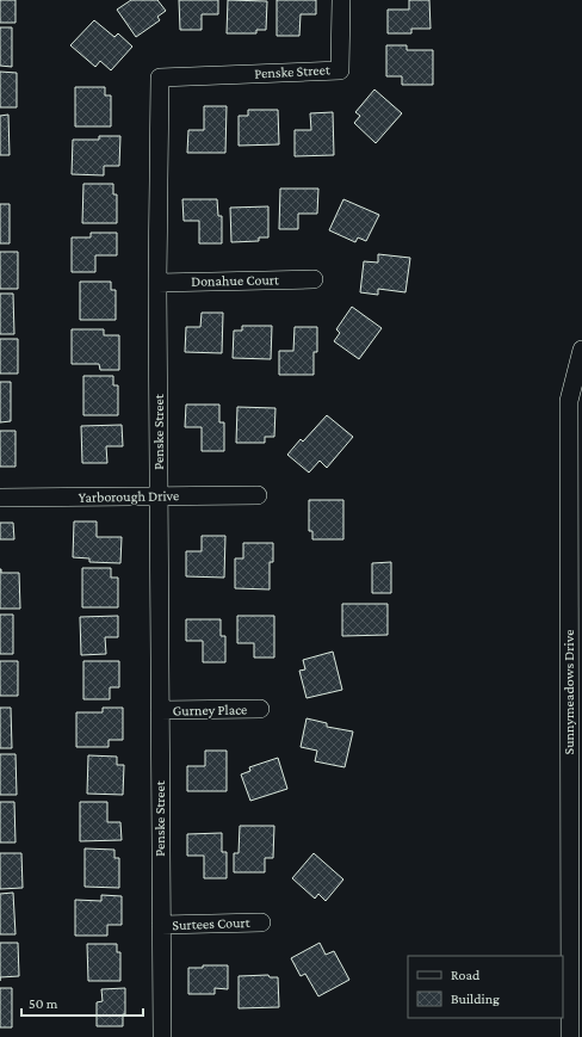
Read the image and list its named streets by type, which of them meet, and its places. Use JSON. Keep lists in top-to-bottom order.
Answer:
{
  "streets": {
    "street": [
      "Penske Street",
      "Donahue Court",
      "Yarborough Drive",
      "Sunnymeadows Drive",
      "Gurney Place",
      "Surtees Court"
    ]
  },
  "crossings": [
    ["Penske Street", "Donahue Court"],
    ["Penske Street", "Yarborough Drive"],
    ["Penske Street", "Gurney Place"],
    ["Penske Street", "Surtees Court"]
  ],
  "legend": ["Road", "Building"],
  "scale_bar": "50 m"
}
